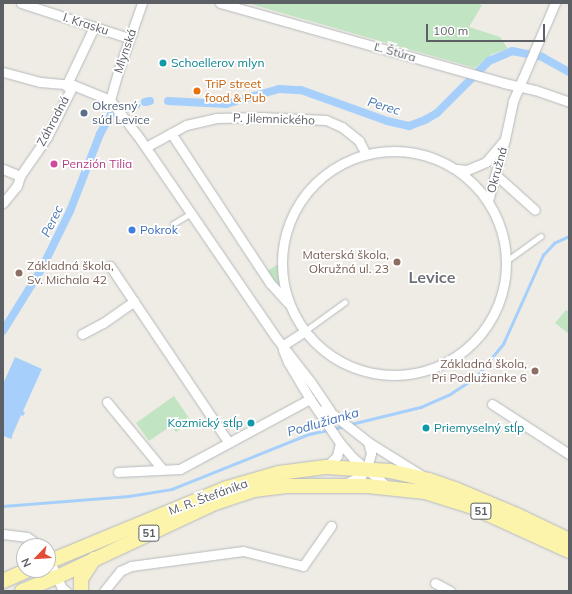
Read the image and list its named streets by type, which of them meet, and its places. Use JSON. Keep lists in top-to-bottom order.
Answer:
{
  "streets": {
    "main road": ["M. R. Štefánika", "51"],
    "street": [
      "I. Krasku",
      "Mlynská",
      "Ľ. Štúra",
      "P. Jilemnického",
      "Záhradná",
      "Okružná"
    ]
  },
  "crossings": [
    ["I. Krasku", "Mlynská"],
    ["I. Krasku", "Záhradná"],
    ["Mlynská", "M. R. Štefánika"],
    ["Ľ. Štúra", "Okružná"],
    ["P. Jilemnického", "Okružná"],
    ["P. Jilemnického", "M. R. Štefánika"],
    ["M. R. Štefánika", "51"]
  ],
  "districts": ["Levice"],
  "water": ["Perec", "Podlužianka"],
  "places": [
    "Schoellerov mlyn",
    "TriP street food & Pub",
    "Okresný súd Levice",
    "Penzión Tilia",
    "Pokrok",
    "Materská škola, Okružná ul. 23",
    "Základná škola, Sv. Michala 42",
    "Základná škola, Pri Podlužianke 6",
    "Kozmický stĺp",
    "Priemyselný stĺp"
  ],
  "scale_bar": "100 m",
  "north": "bottom left"
}
